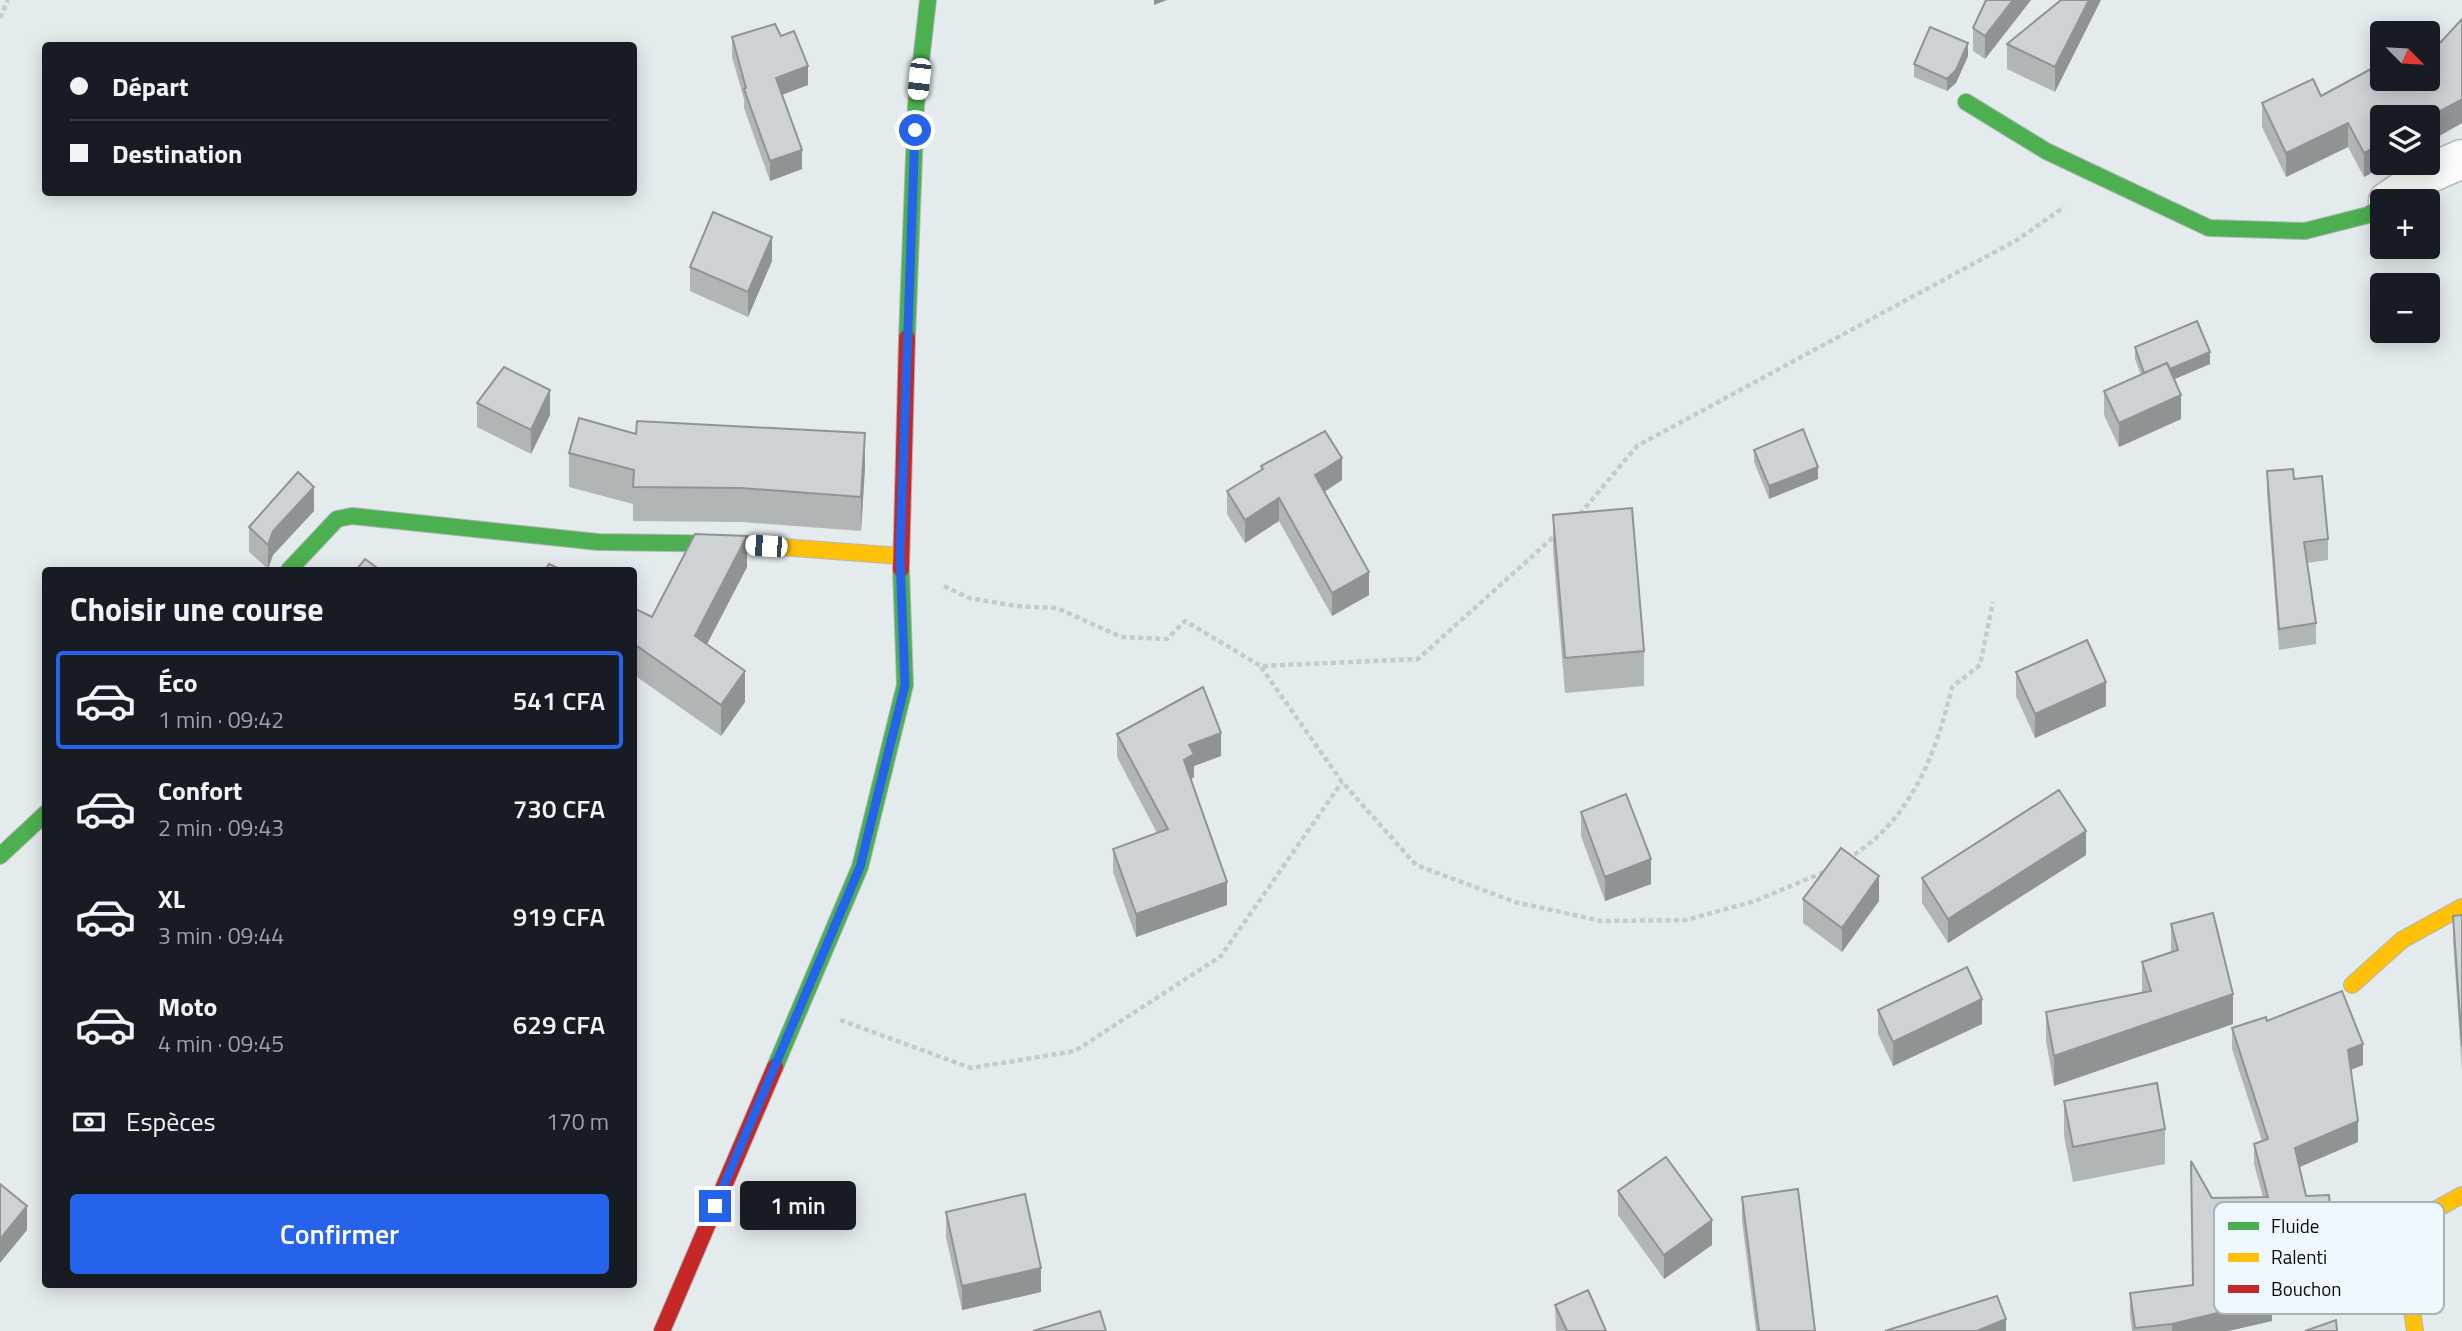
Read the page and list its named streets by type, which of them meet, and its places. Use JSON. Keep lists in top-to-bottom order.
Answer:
{
  "legend": ["Fluide", "Ralenti", "Bouchon"],
  "north": "bottom right",
  "page": {
    "map_buttons": ["+", "−"],
    "banner": ["Départ", "Destination"],
    "heading": "Choisir une course",
    "list": [
      {
        "name": "Éco",
        "note": "1 min · 09:42",
        "value": "541 CFA"
      },
      {
        "name": "Confort",
        "note": "2 min · 09:43",
        "value": "730 CFA"
      },
      {
        "name": "XL",
        "note": "3 min · 09:44",
        "value": "919 CFA"
      },
      {
        "name": "Moto",
        "note": "4 min · 09:45",
        "value": "629 CFA"
      }
    ],
    "pay": ["Espèces", "170 m"],
    "buttons": "Confirmer",
    "bubble": "1 min"
  }
}
